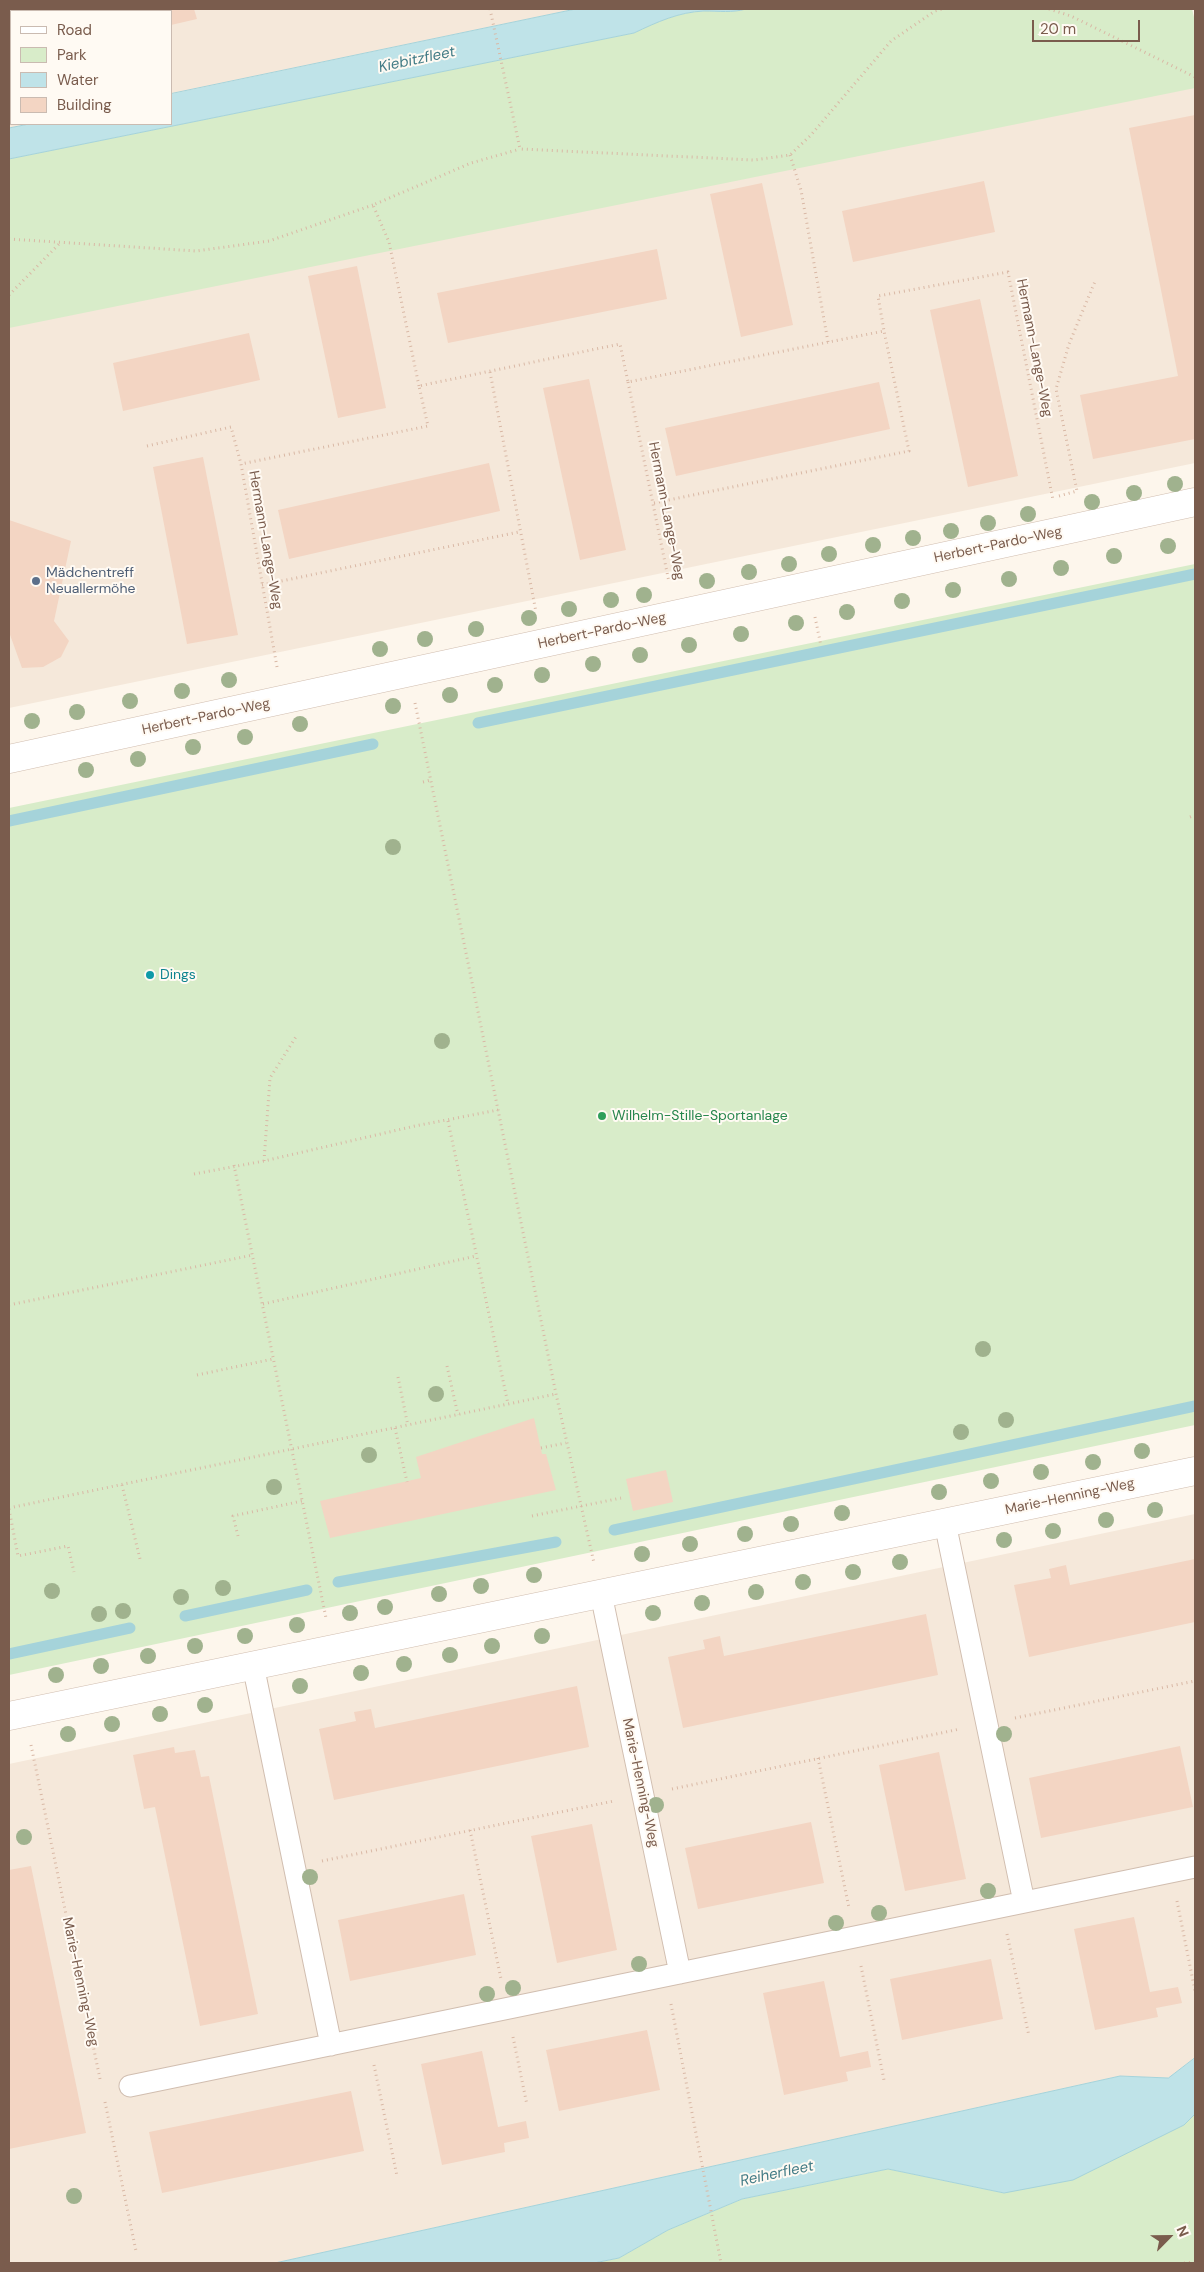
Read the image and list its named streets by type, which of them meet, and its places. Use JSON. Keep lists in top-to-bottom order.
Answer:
{
  "streets": {
    "street": ["Herbert-Pardo-Weg", "Marie-Henning-Weg"],
    "path": ["Hermann-Lange-Weg"]
  },
  "crossings": [
    ["Hermann-Lange-Weg", "Herbert-Pardo-Weg"]
  ],
  "water": ["Kiebitzfleet", "Reiherfleet"],
  "places": ["Mädchentreff Neuallermöhe", "Dings", "Wilhelm-Stille-Sportanlage"],
  "legend": [
    "Road",
    "Park",
    "Water",
    "Building"
  ],
  "scale_bar": "20 m",
  "north": "top right"
}
